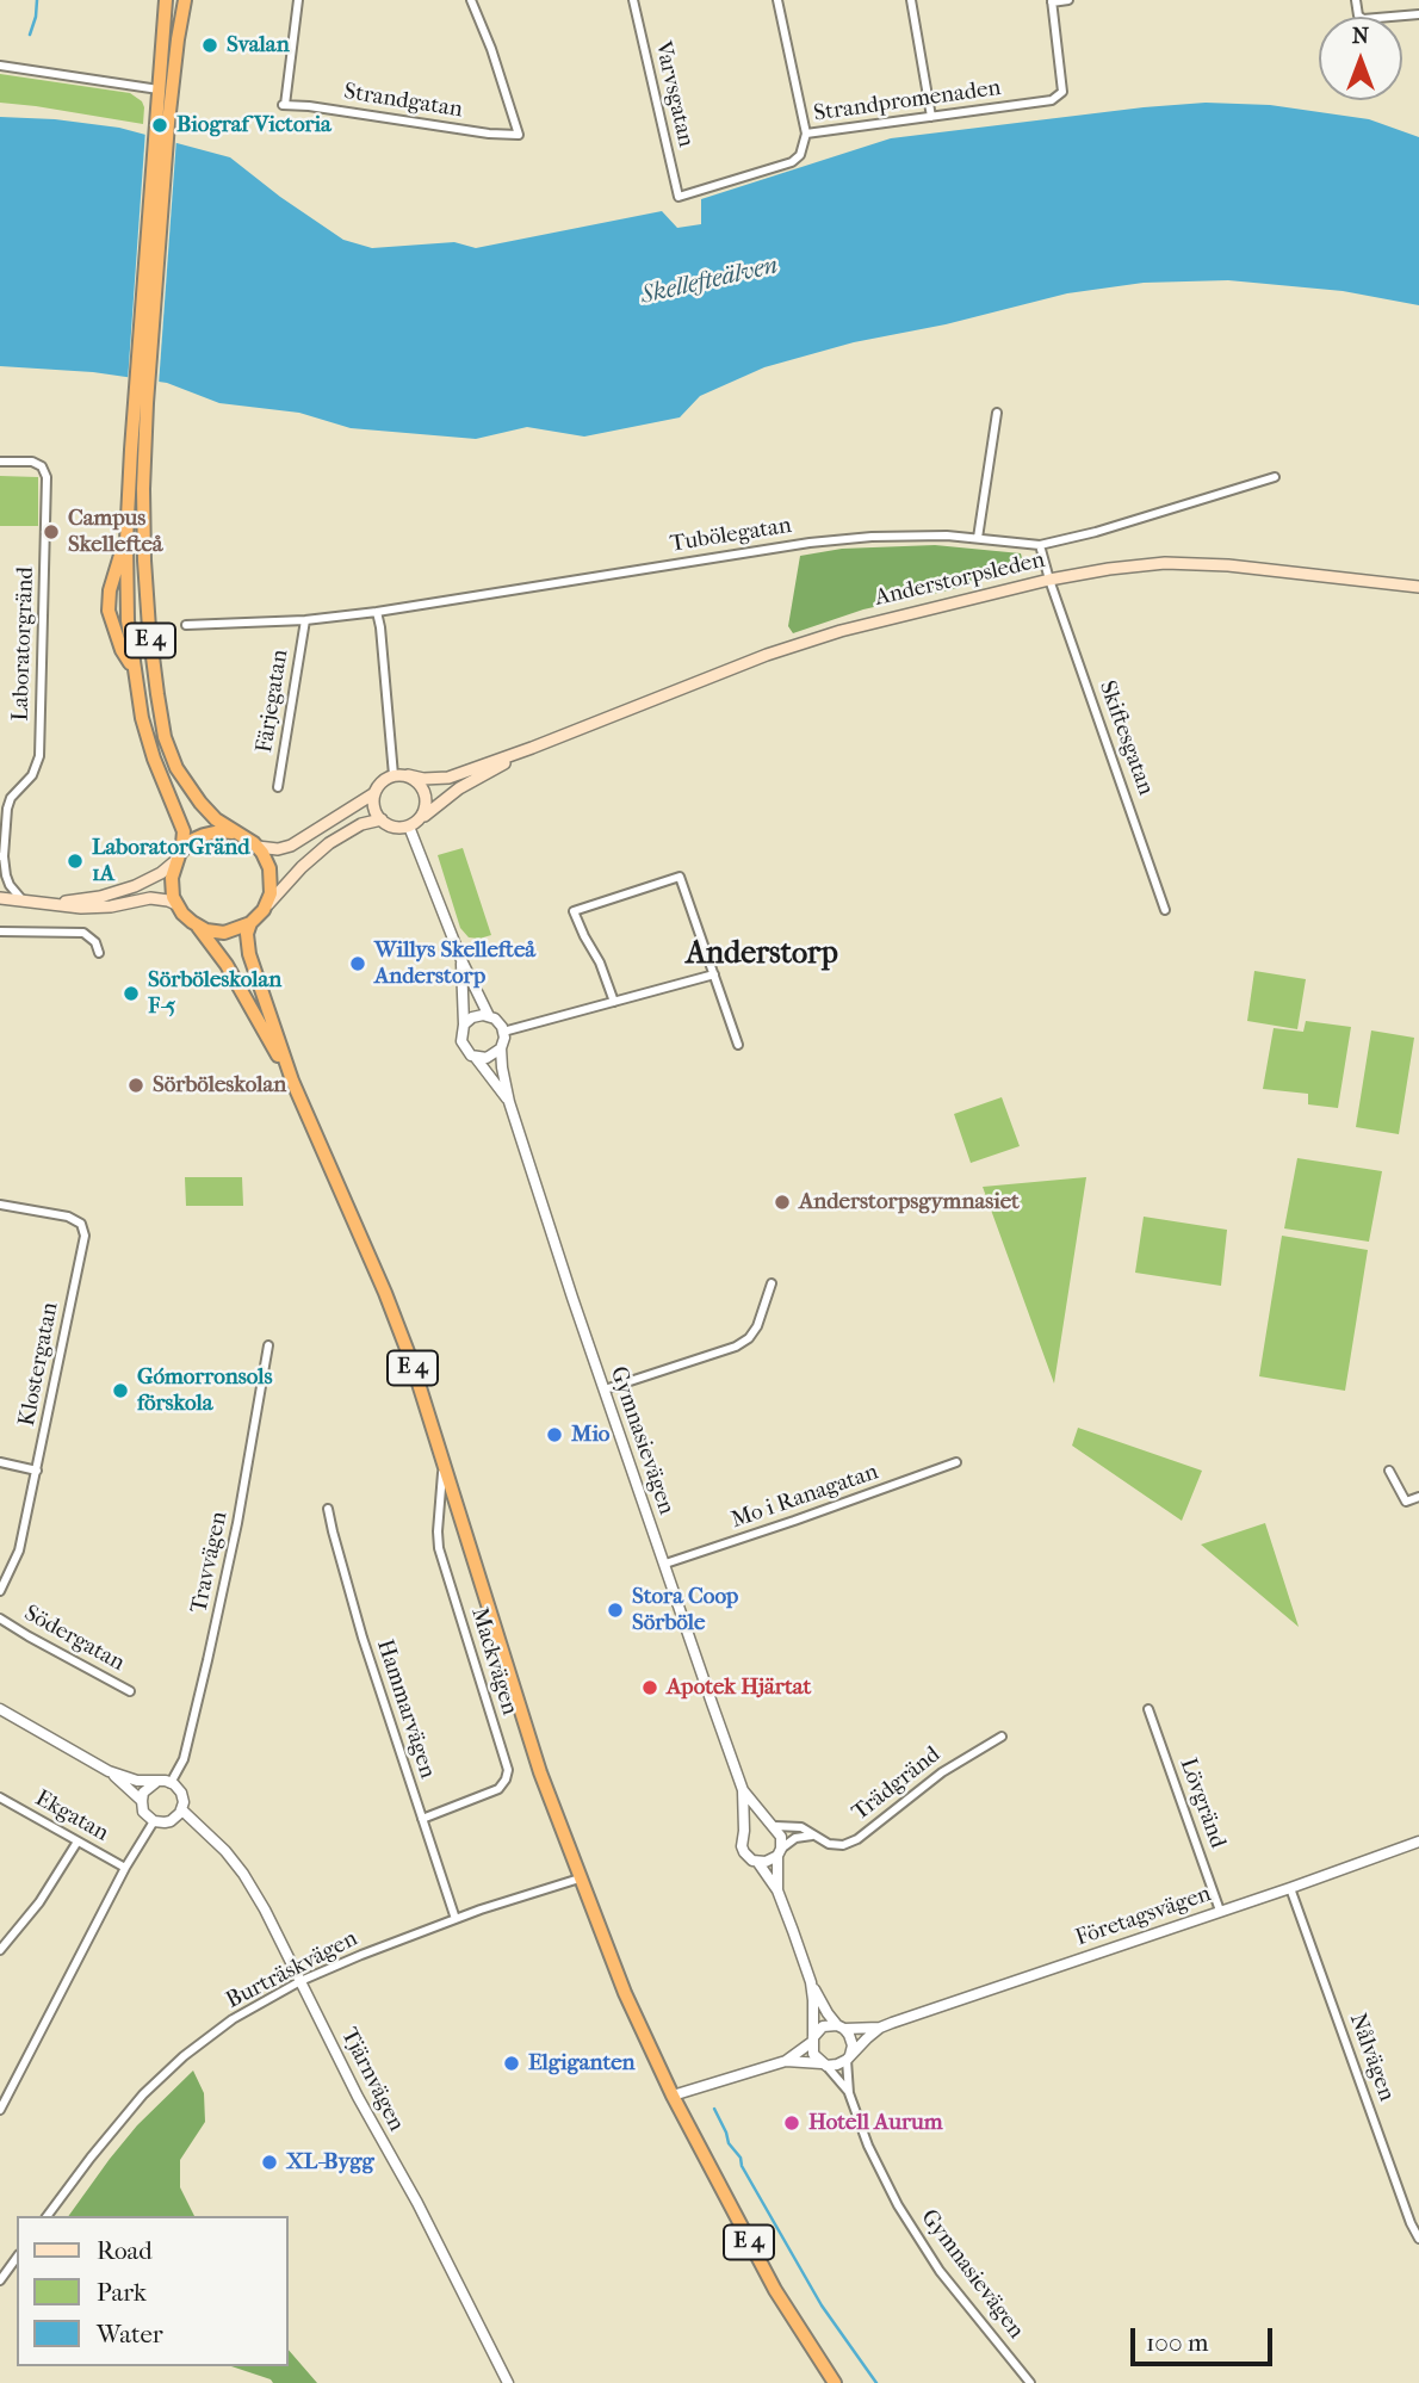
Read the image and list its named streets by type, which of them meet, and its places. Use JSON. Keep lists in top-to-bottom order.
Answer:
{
  "streets": {
    "highway": ["E 4"],
    "main road": ["Anderstorpsleden"],
    "street": [
      "Varvsgatan",
      "Strandgatan",
      "Strandpromenaden",
      "Tubölegatan",
      "Laboratorgränd",
      "Färjegatan",
      "Skiftesgatan",
      "Klostergatan",
      "Gymnasievägen",
      "Mo i Ranagatan",
      "Travvägen",
      "Södergatan",
      "Mackvägen",
      "Hammarvägen",
      "Trädgränd",
      "Lövgränd",
      "Ekgatan",
      "Företagsvägen",
      "Burträskvägen",
      "Nålvägen",
      "Tjärnvägen"
    ]
  },
  "crossings": [
    ["Varvsgatan", "Strandpromenaden"],
    ["Tubölegatan", "Färjegatan"],
    ["Tubölegatan", "Skiftesgatan"],
    ["Anderstorpsleden", "Skiftesgatan"],
    ["E 4", "Mackvägen"],
    ["E 4", "Burträskvägen"],
    ["Gymnasievägen", "Mo i Ranagatan"],
    ["Gymnasievägen", "Trädgränd"],
    ["Travvägen", "Tjärnvägen"],
    ["Mackvägen", "Hammarvägen"],
    ["Hammarvägen", "Burträskvägen"],
    ["Lövgränd", "Företagsvägen"],
    ["Företagsvägen", "Nålvägen"],
    ["Burträskvägen", "Tjärnvägen"]
  ],
  "districts": ["Anderstorp"],
  "water": ["Skellefteälven"],
  "places": [
    "Svalan",
    "Biograf Victoria",
    "Campus Skellefteå",
    "LaboratorGränd 1A",
    "Willys Skellefteå Anderstorp",
    "Sörböleskolan F-5",
    "Sörböleskolan",
    "Anderstorpsgymnasiet",
    "Gómorronsols förskola",
    "Mio",
    "Stora Coop Sörböle",
    "Apotek Hjärtat",
    "Elgiganten",
    "Hotell Aurum",
    "XL-Bygg"
  ],
  "legend": ["Road", "Park", "Water"],
  "scale_bar": "100 m",
  "north": "top"
}
